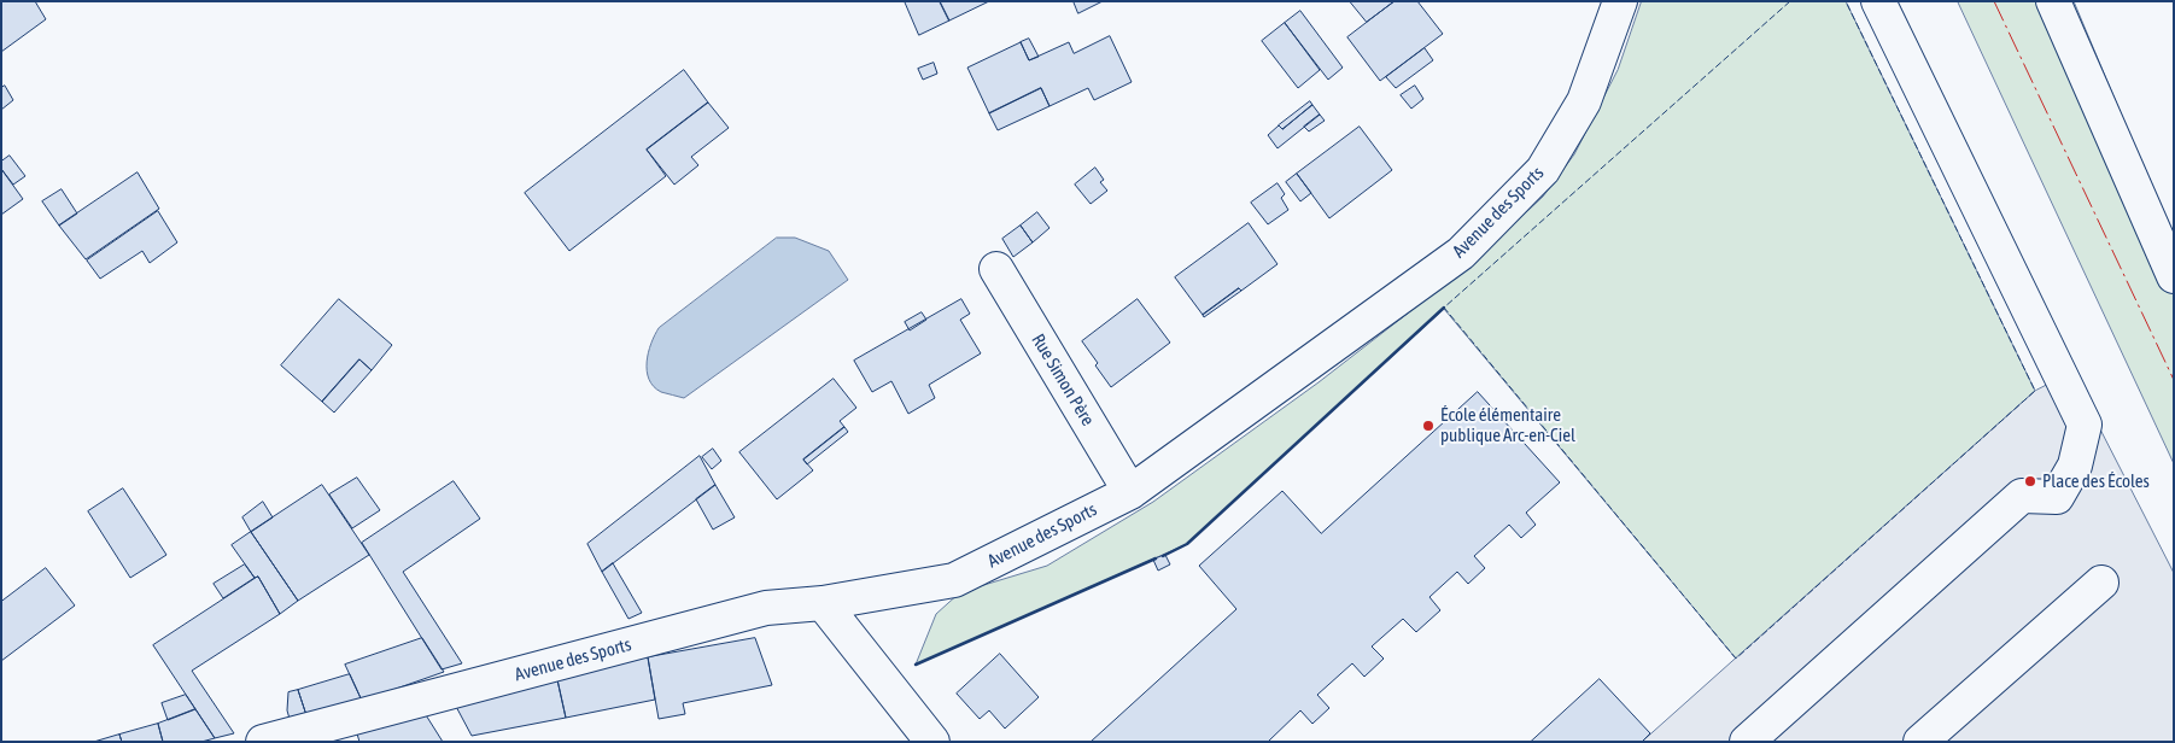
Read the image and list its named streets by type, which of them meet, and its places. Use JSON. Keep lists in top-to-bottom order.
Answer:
{
  "streets": {
    "street": ["Avenue des Sports", "Rue Simon Père"]
  },
  "crossings": [
    ["Avenue des Sports", "Rue Simon Père"]
  ],
  "places": ["École élémentaire publique Arc-en-Ciel", "Place des Écoles"]
}
